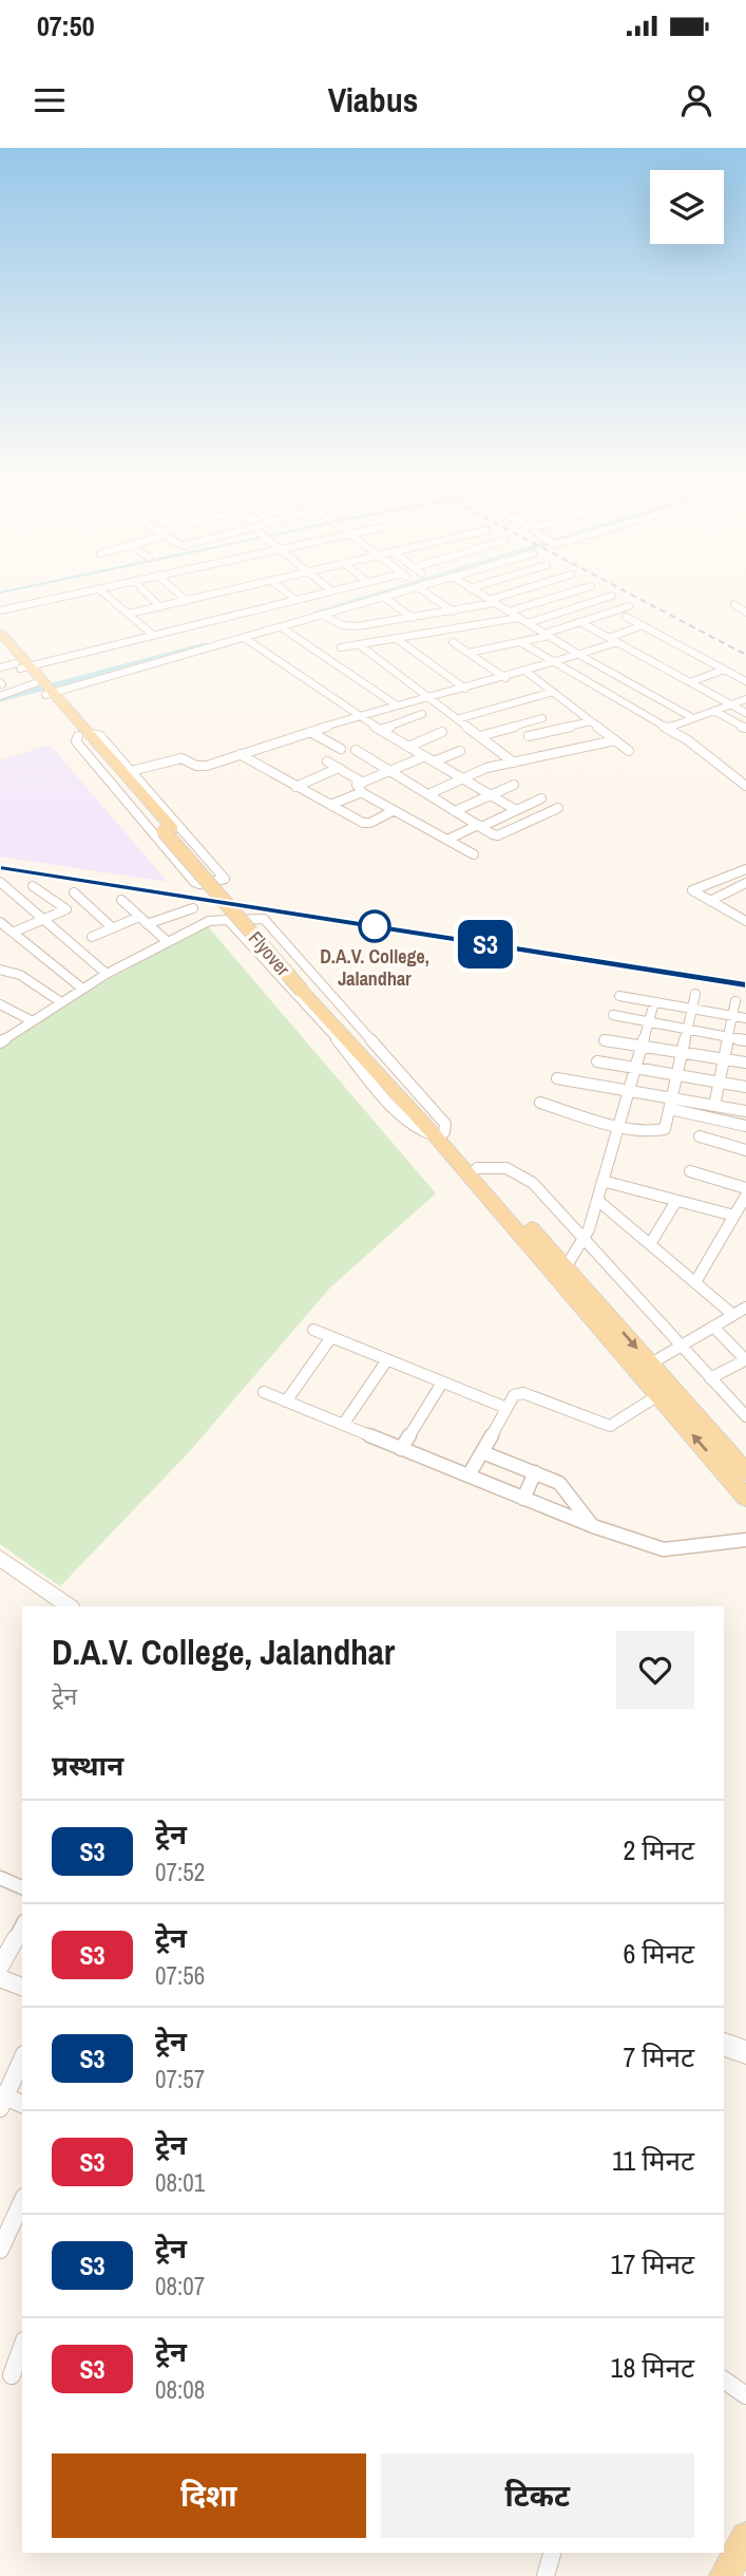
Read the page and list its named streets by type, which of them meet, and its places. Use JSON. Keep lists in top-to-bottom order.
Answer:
{
  "streets": {
    "main road": ["Flyover"]
  },
  "places": ["D.A.V. College, Jalandhar"],
  "page": {
    "status": "07:50",
    "header": "Viabus",
    "on_map": "S3",
    "heading": [
      ["D.A.V. College, Jalandhar", "ट्रेन"],
      "प्रस्थान"
    ],
    "list": [
      {
        "mark": "S3",
        "name": "ट्रेन",
        "note": "07:52",
        "value": "2 मिनट"
      },
      {
        "mark": "S3",
        "name": "ट्रेन",
        "note": "07:56",
        "value": "6 मिनट"
      },
      {
        "mark": "S3",
        "name": "ट्रेन",
        "note": "07:57",
        "value": "7 मिनट"
      },
      {
        "mark": "S3",
        "name": "ट्रेन",
        "note": "08:01",
        "value": "11 मिनट"
      },
      {
        "mark": "S3",
        "name": "ट्रेन",
        "note": "08:07",
        "value": "17 मिनट"
      },
      {
        "mark": "S3",
        "name": "ट्रेन",
        "note": "08:08",
        "value": "18 मिनट"
      }
    ],
    "buttons": ["दिशा", "टिकट"]
  }
}
